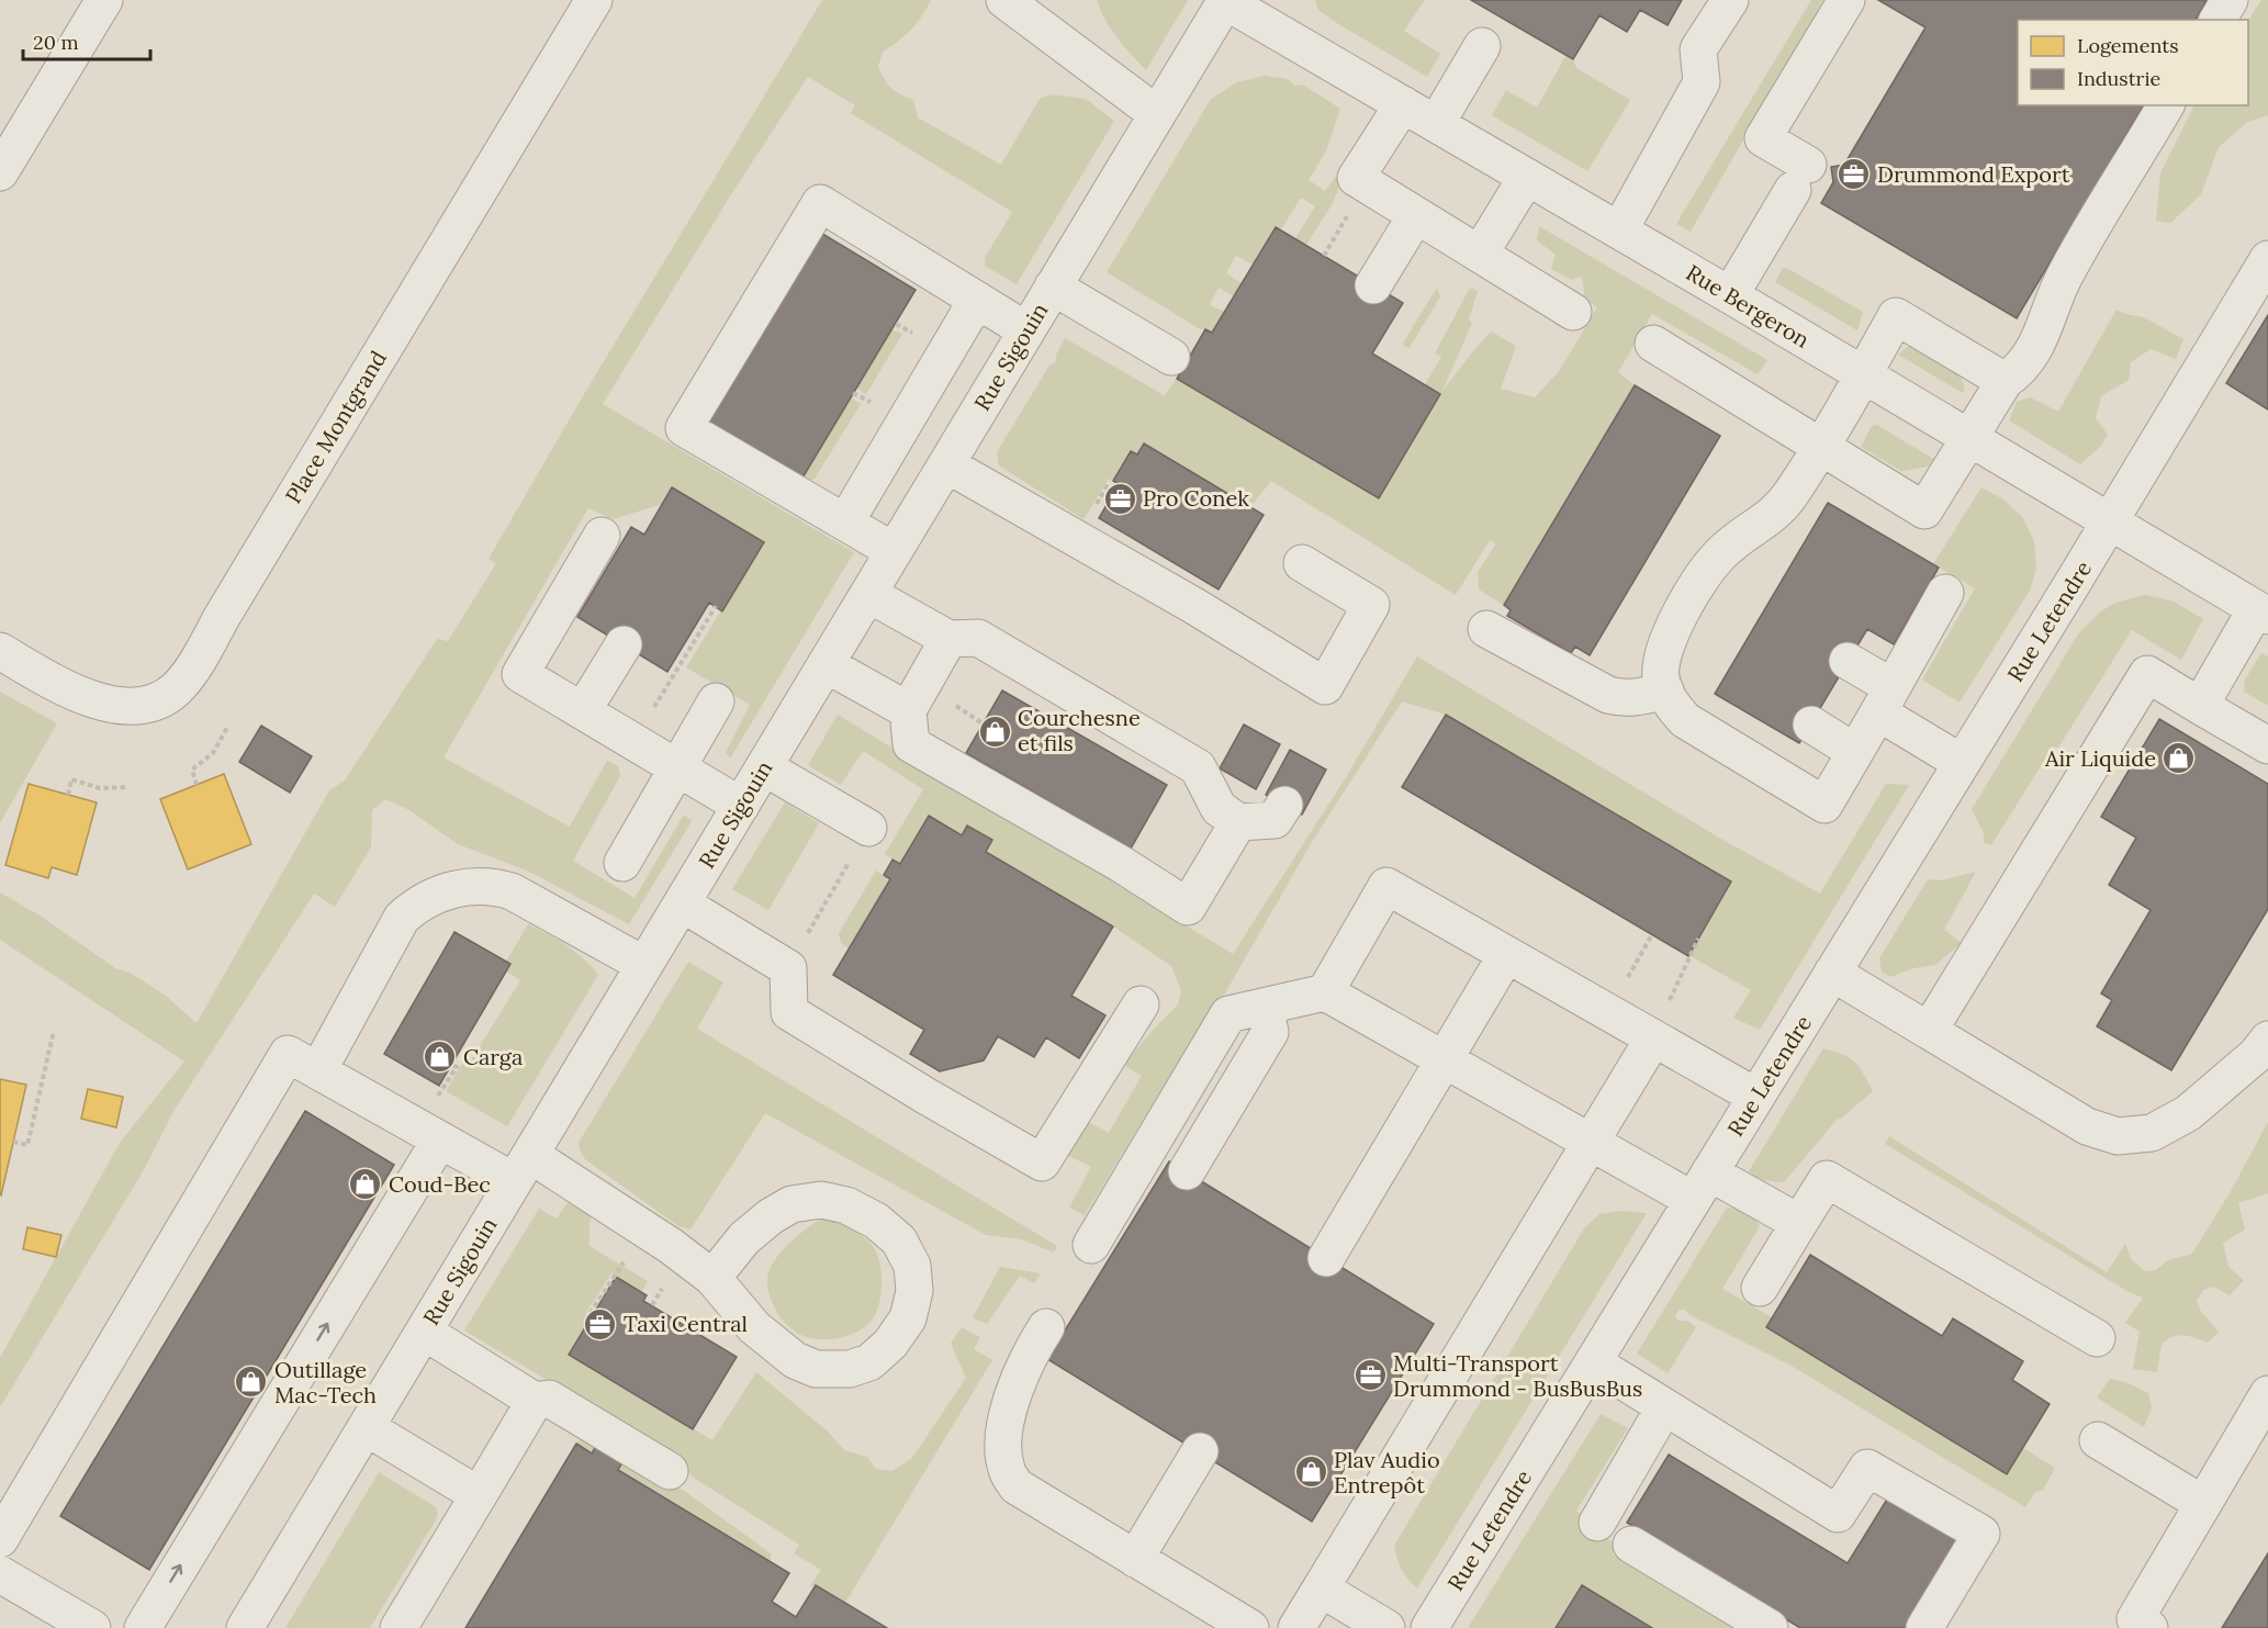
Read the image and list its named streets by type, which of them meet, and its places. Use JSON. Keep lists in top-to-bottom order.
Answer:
{
  "streets": {
    "street": [
      "Rue Bergeron",
      "Rue Sigouin",
      "Place Montgrand",
      "Rue Letendre"
    ]
  },
  "crossings": [
    ["Rue Bergeron", "Rue Sigouin"],
    ["Rue Bergeron", "Rue Letendre"]
  ],
  "places": {
    "office": [
      "Drummond Export",
      "Pro Conek",
      "Taxi Central",
      "Multi-Transport Drummond - BusBusBus"
    ],
    "shop": [
      "Courchesne et fils",
      "Air Liquide",
      "Carga",
      "Coud-Bec",
      "Outillage Mac-Tech",
      "Plav Audio Entrepôt"
    ]
  },
  "legend": ["Logements", "Industrie"],
  "scale_bar": "20 m"
}
